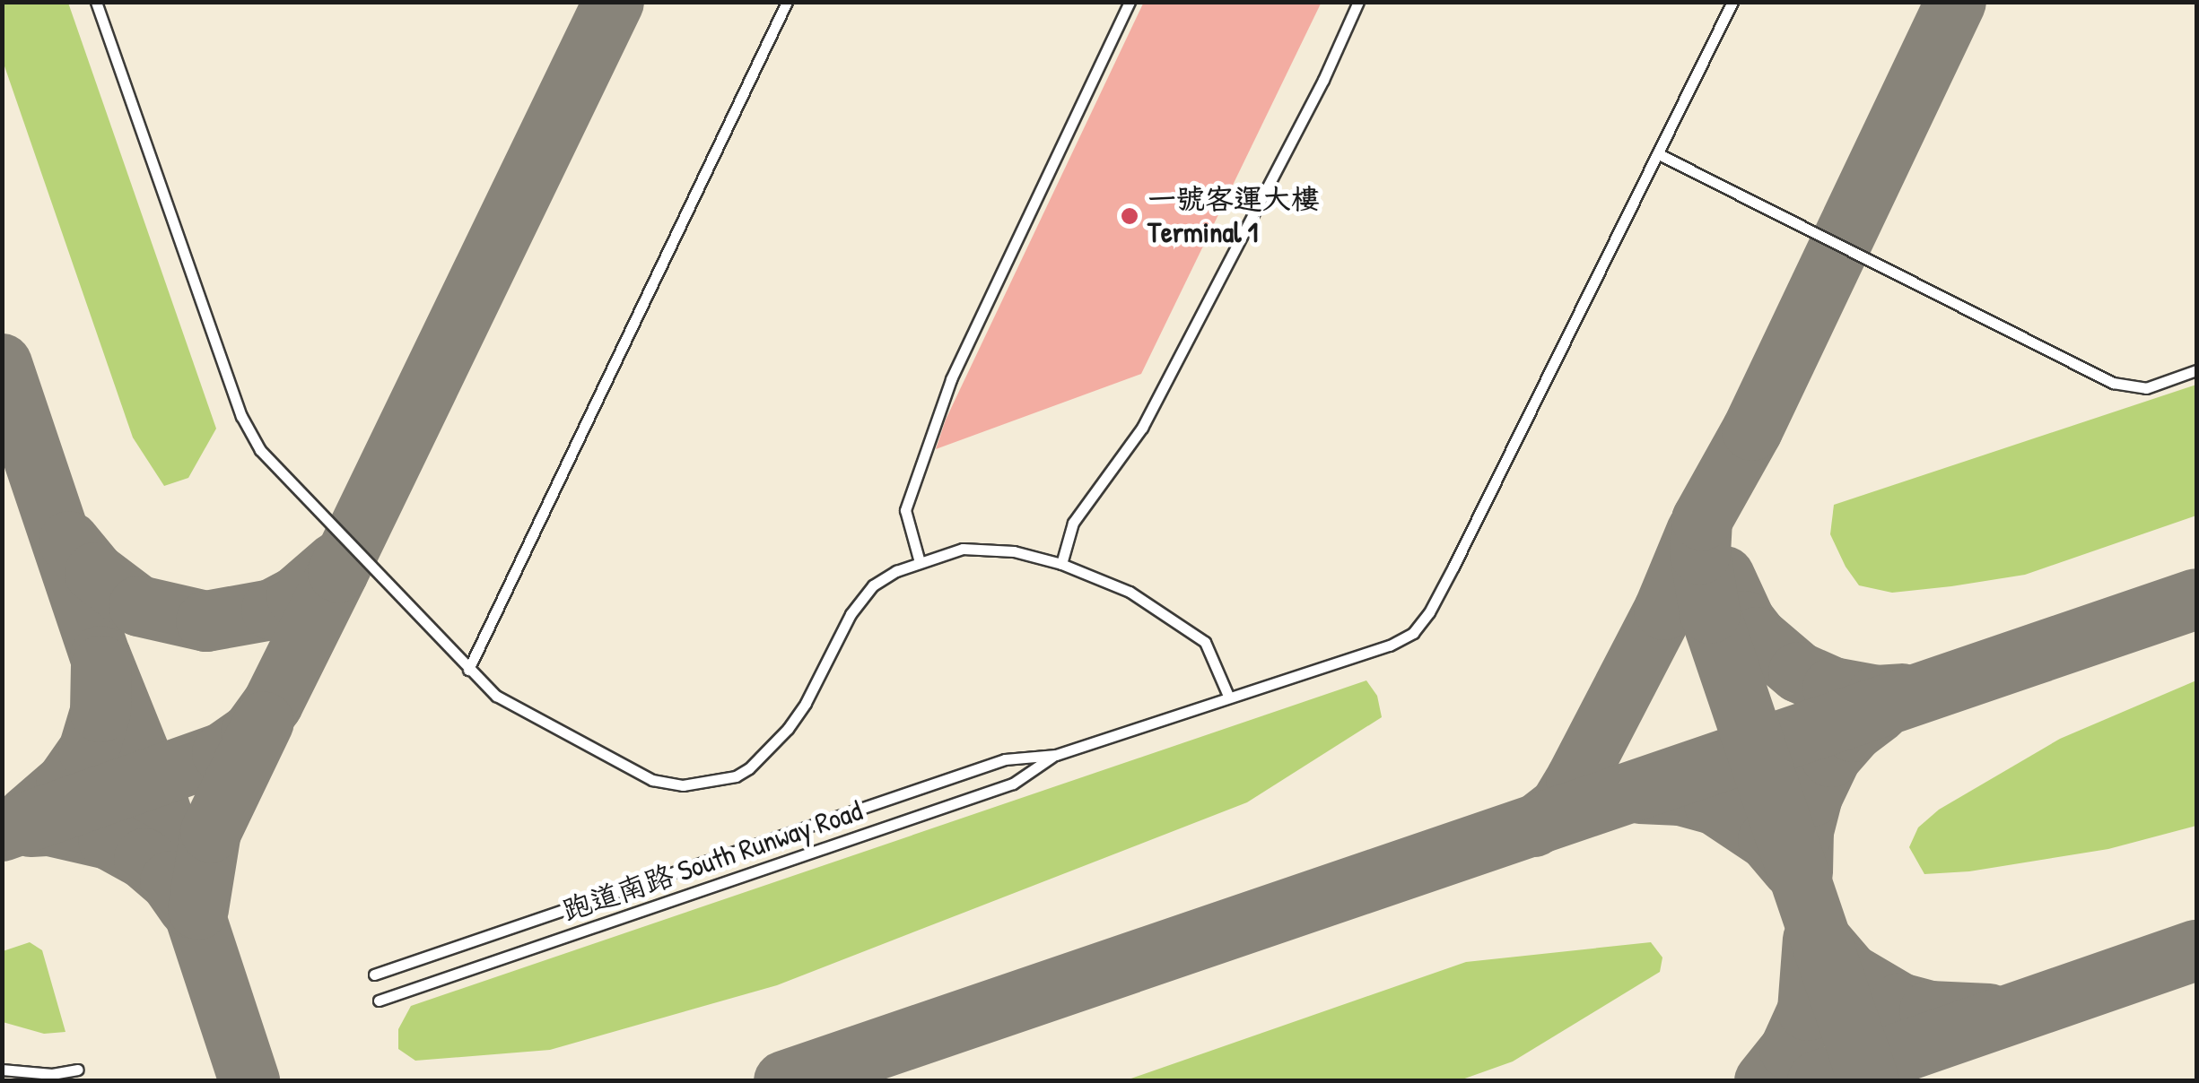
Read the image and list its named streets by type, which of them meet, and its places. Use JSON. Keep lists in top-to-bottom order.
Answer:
{
  "streets": {
    "lane": ["跑道南路 South Runway Road"]
  },
  "places": ["一號客運大樓 Terminal 1"]
}
